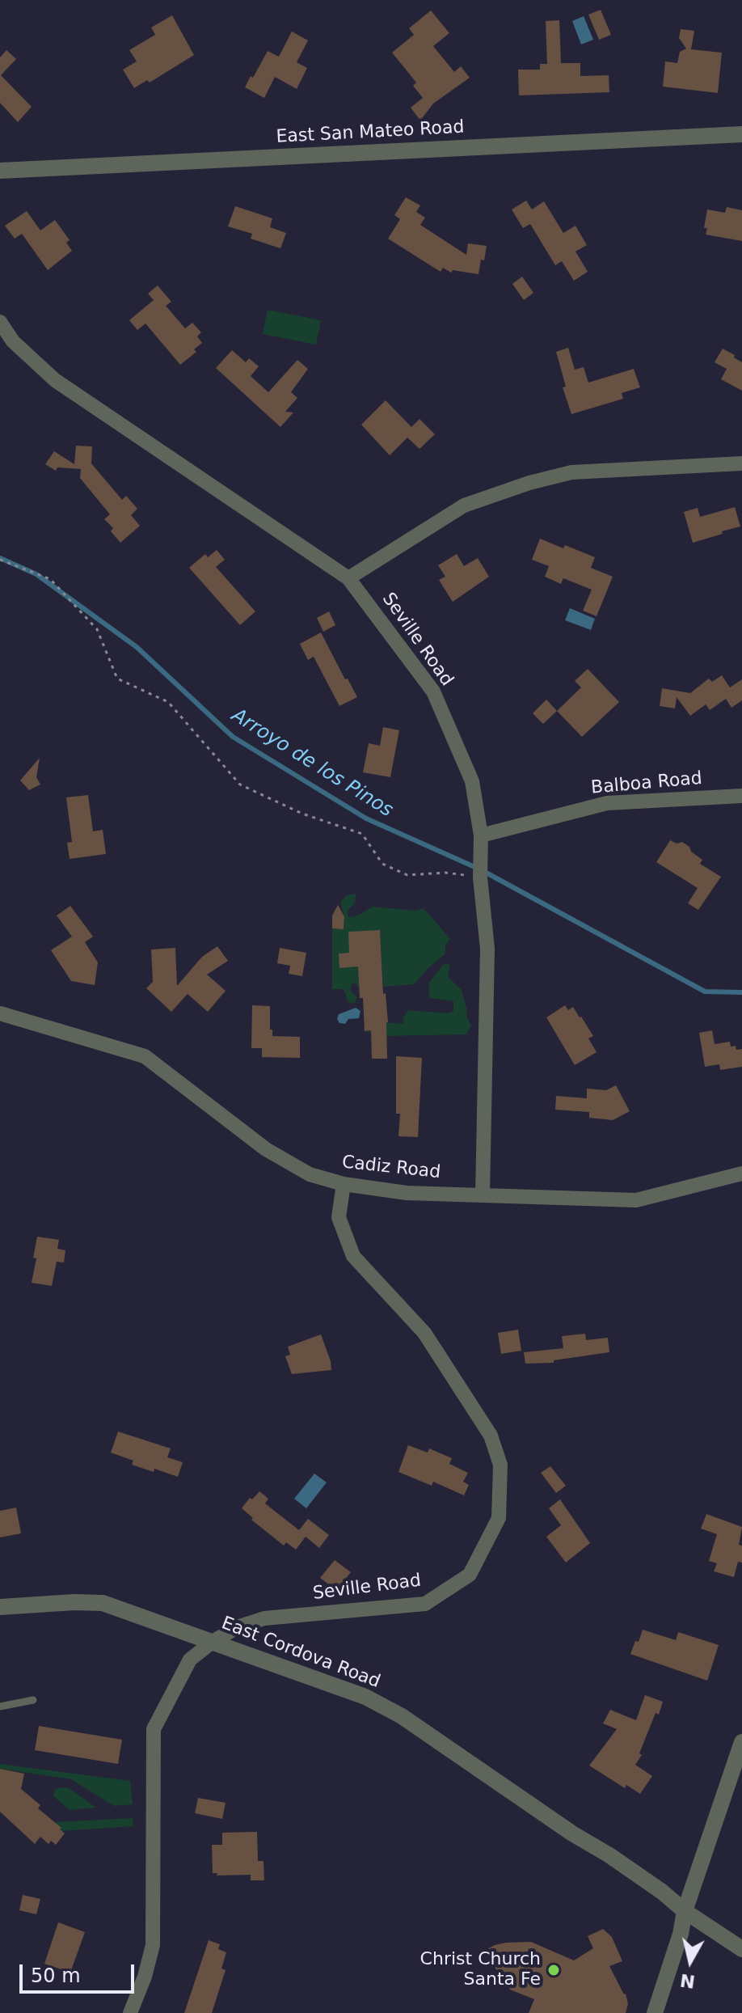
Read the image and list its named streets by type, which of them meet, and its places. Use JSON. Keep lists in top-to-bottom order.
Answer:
{
  "streets": {
    "street": [
      "East San Mateo Road",
      "Seville Road",
      "Balboa Road",
      "Cadiz Road",
      "East Cordova Road"
    ]
  },
  "crossings": [
    ["Seville Road", "Balboa Road"],
    ["Seville Road", "Cadiz Road"],
    ["Seville Road", "East Cordova Road"]
  ],
  "water": ["Arroyo de los Pinos"],
  "places": ["Christ Church Santa Fe"],
  "scale_bar": "50 m",
  "north": "bottom"
}
